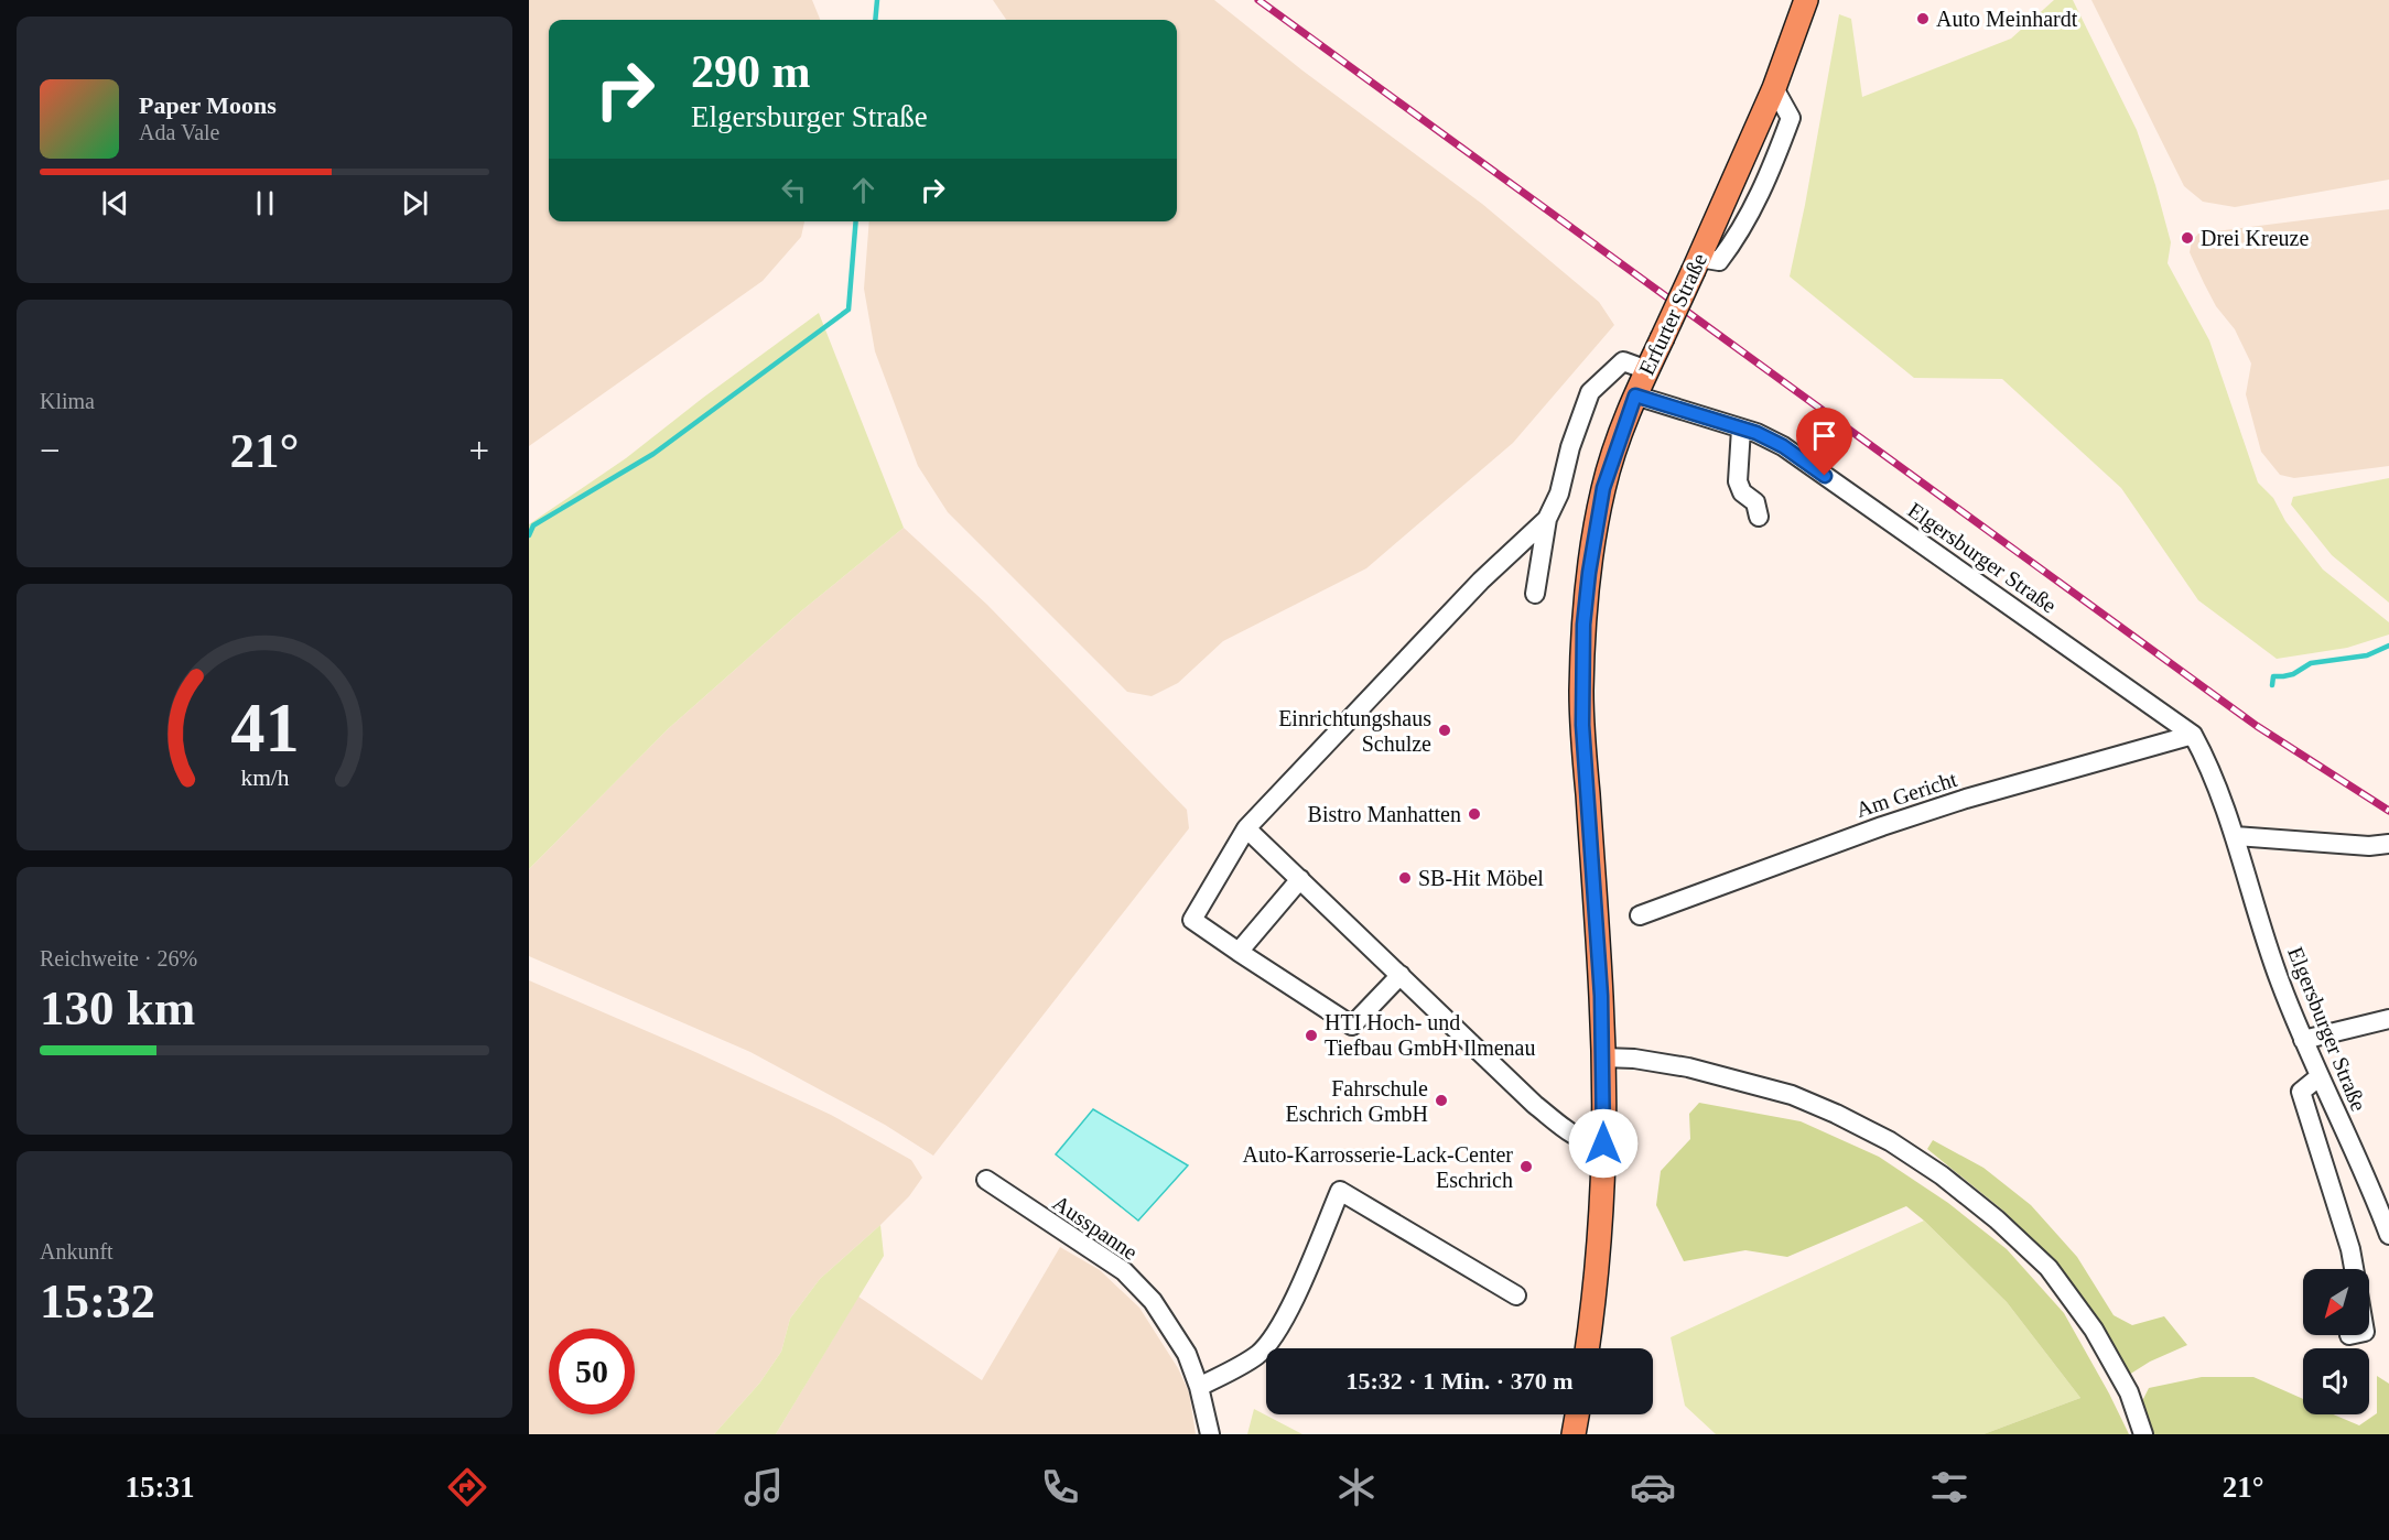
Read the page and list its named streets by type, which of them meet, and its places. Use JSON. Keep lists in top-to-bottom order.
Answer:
{
  "streets": {
    "main road": ["Erfurter Straße"],
    "street": ["Elgersburger Straße", "Am Gericht", "Ausspanne"]
  },
  "crossings": [
    ["Erfurter Straße", "Elgersburger Straße"],
    ["Elgersburger Straße", "Am Gericht"]
  ],
  "places": [
    "Auto Meinhardt",
    "Drei Kreuze",
    "Einrichtungshaus Schulze",
    "Bistro Manhatten",
    "SB-Hit Möbel",
    "HTI Hoch- und Tiefbau GmbH Ilmenau",
    "Fahrschule Eschrich GmbH",
    "Auto-Karrosserie-Lack-Center Eschrich"
  ],
  "north": "bottom left",
  "page": {
    "turn": ["290 m", "Elgersburger Straße"],
    "song": ["Paper Moons", "Ada Vale"],
    "tile": [
      "Klima",
      ["Reichweite · 26%", "130 km"],
      ["Ankunft", "15:32"]
    ],
    "heat": ["−", "21°", "+"],
    "limit": "50",
    "trip": "15:32 · 1 Min. · 370 m",
    "tabs": ["15:31", "21°"],
    "gauge": ["41", "km/h"]
  }
}
